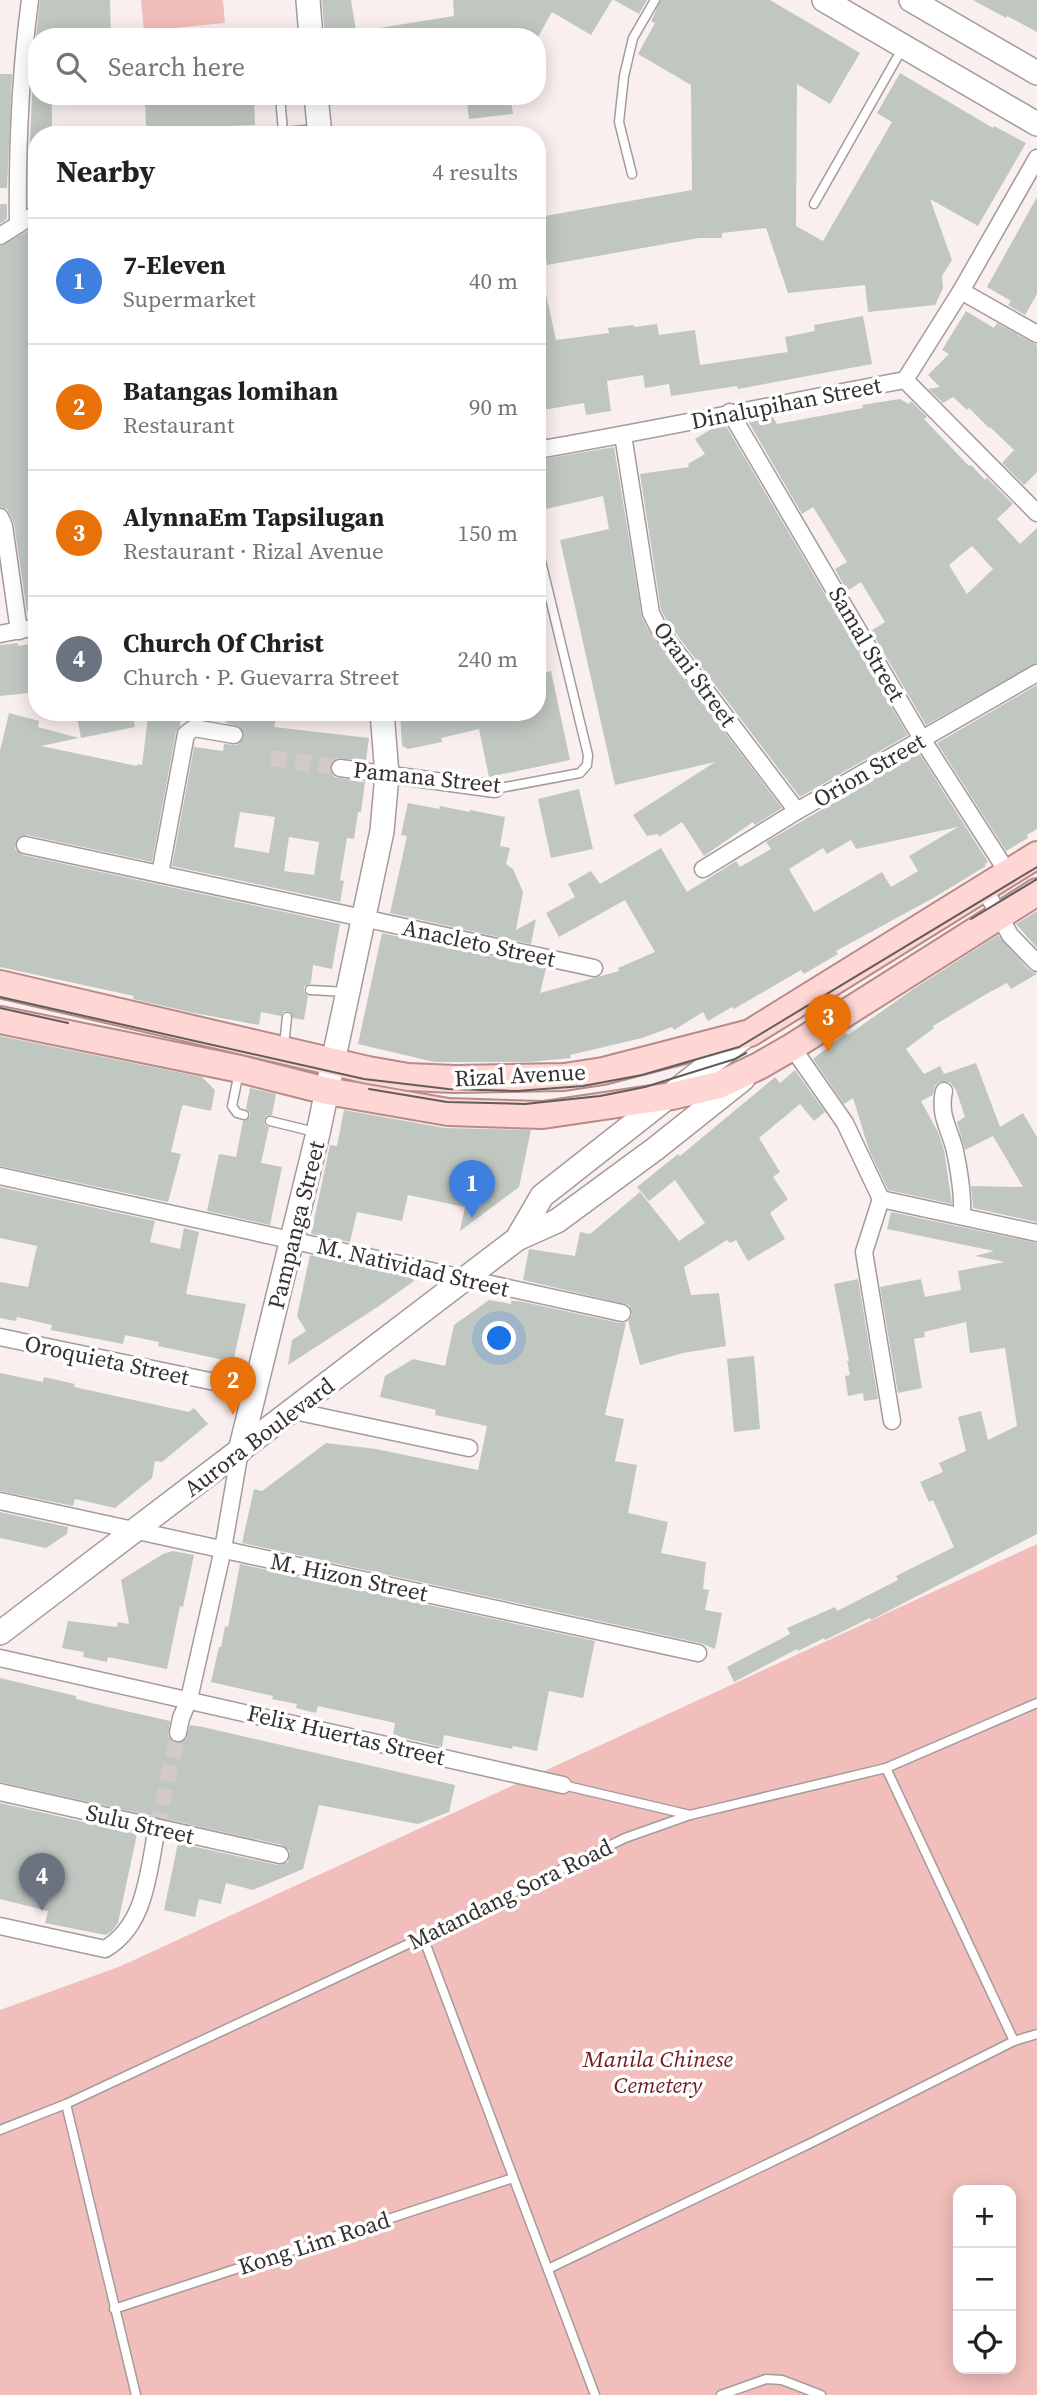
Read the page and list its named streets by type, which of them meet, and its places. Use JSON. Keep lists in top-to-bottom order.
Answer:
{
  "streets": {
    "main road": ["Rizal Avenue", "Pampanga Street", "Aurora Boulevard"],
    "street": [
      "Dinalupihan Street",
      "Samal Street",
      "Orani Street",
      "Orion Street",
      "Pamana Street",
      "Anacleto Street",
      "M. Natividad Street",
      "Oroquieta Street",
      "M. Hizon Street",
      "Felix Huertas Street",
      "Sulu Street"
    ],
    "lane": ["Matandang Sora Road", "Kong Lim Road"]
  },
  "crossings": [
    ["Dinalupihan Street", "Samal Street"],
    ["Dinalupihan Street", "Orani Street"],
    ["Samal Street", "Orion Street"],
    ["Samal Street", "Rizal Avenue"],
    ["Orani Street", "Orion Street"],
    ["Pamana Street", "Pampanga Street"],
    ["Anacleto Street", "Pampanga Street"],
    ["Rizal Avenue", "Pampanga Street"],
    ["Rizal Avenue", "Aurora Boulevard"],
    ["Pampanga Street", "M. Natividad Street"],
    ["Pampanga Street", "Oroquieta Street"],
    ["Pampanga Street", "Aurora Boulevard"],
    ["Pampanga Street", "M. Hizon Street"],
    ["Pampanga Street", "Felix Huertas Street"],
    ["M. Natividad Street", "Aurora Boulevard"],
    ["Aurora Boulevard", "M. Hizon Street"],
    ["Felix Huertas Street", "Matandang Sora Road"]
  ],
  "parks": ["Manila Chinese Cemetery"],
  "page": {
    "search": "Search here",
    "heading": ["Nearby", "4 results"],
    "list": [
      {
        "mark": "1",
        "name": "7-Eleven",
        "note": "Supermarket",
        "value": "40 m"
      },
      {
        "mark": "2",
        "name": "Batangas lomihan",
        "note": "Restaurant",
        "value": "90 m"
      },
      {
        "mark": "3",
        "name": "AlynnaEm Tapsilugan",
        "note": "Restaurant · Rizal Avenue",
        "value": "150 m"
      },
      {
        "mark": "4",
        "name": "Church Of Christ",
        "note": "Church · P. Guevarra Street",
        "value": "240 m"
      }
    ],
    "pins": [
      "3",
      "1",
      "2",
      "4"
    ],
    "map_buttons": ["+", "−"]
  }
}
